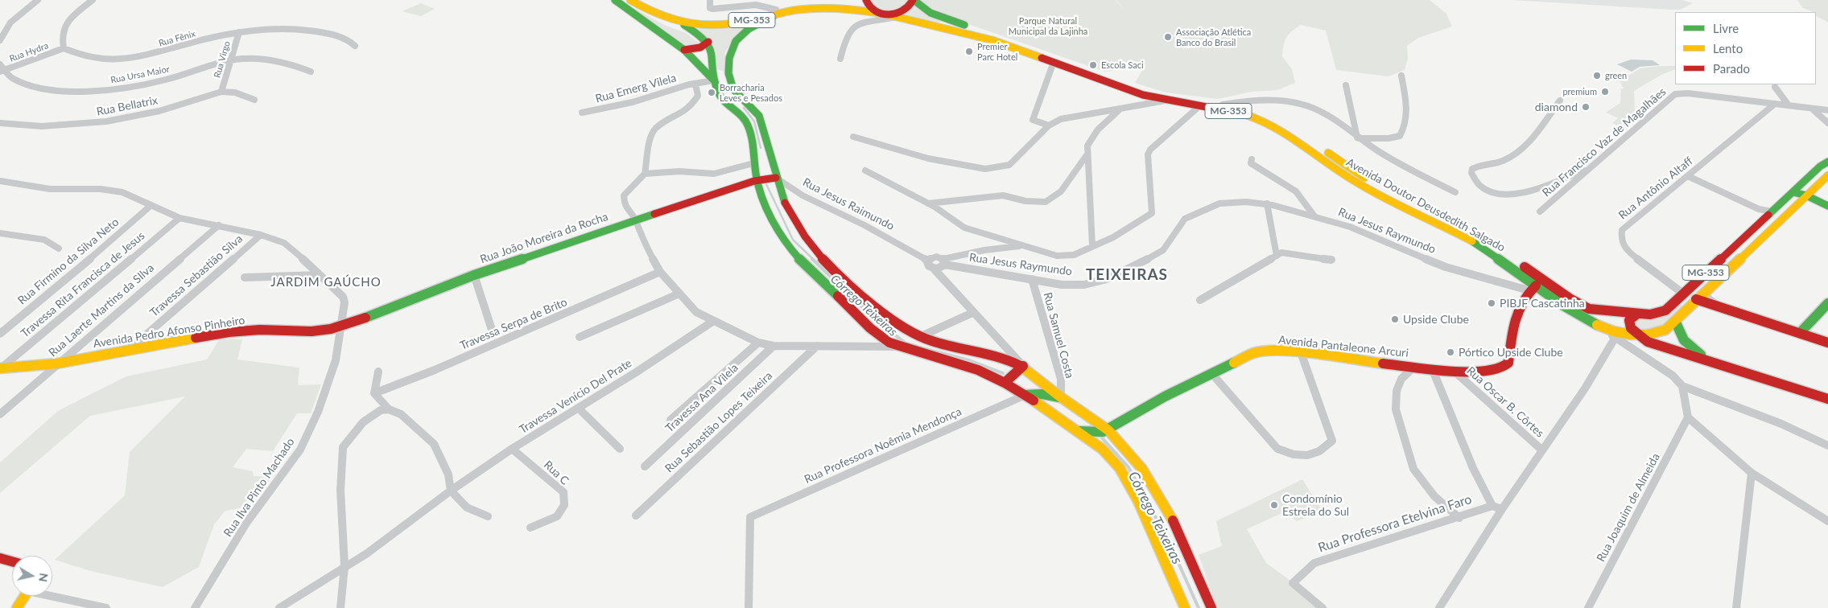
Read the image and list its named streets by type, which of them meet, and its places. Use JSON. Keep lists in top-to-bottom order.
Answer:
{
  "streets": {
    "main road": [
      "MG-353",
      "Avenida Doutor Deusdedith Salgado",
      "Rua João Moreira da Rocha",
      "Avenida Pedro Afonso Pinheiro",
      "Avenida Pantaleone Arcuri"
    ],
    "street": [
      "Rua Fênix",
      "Rua Hydra",
      "Rua Virgo",
      "Rua Ursa Maior",
      "Rua Emerg Vilela",
      "Rua Bellatrix",
      "Rua Francisco Vaz de Magalhães",
      "Rua Antônio Altaff",
      "Rua Jesus Raimundo",
      "Rua Jesus Raymundo",
      "Rua Firmino da Silva Neto",
      "Travessa Sebastião Silva",
      "Travessa Rita Francisca de Jesus",
      "Rua Laerte Martins da SIlva",
      "Travessa Serpa de Brito",
      "Rua Samuel Costa",
      "Travessa Venício Del Prate",
      "Travessa Ana Vilela",
      "Rua Oscar B. Côrtes",
      "Rua Sebastião Lopes Teixeira",
      "Rua Professora Noêmia Mendonça",
      "Rua C",
      "Rua Ilva Pinto Machado",
      "Rua Joaquim de Almeida",
      "Rua Professora Etelvina Faro"
    ]
  },
  "crossings": [
    ["MG-353", "Rua Antônio Altaff"],
    ["MG-353", "Avenida Doutor Deusdedith Salgado"],
    ["Rua Fênix", "Rua Hydra"],
    ["Rua Fênix", "Rua Virgo"],
    ["Rua Hydra", "Rua Ursa Maior"],
    ["Rua Virgo", "Rua Ursa Maior"],
    ["Rua Virgo", "Rua Bellatrix"],
    ["Rua Francisco Vaz de Magalhães", "Rua Antônio Altaff"],
    ["Avenida Doutor Deusdedith Salgado", "Rua Jesus Raymundo"],
    ["Avenida Doutor Deusdedith Salgado", "Avenida Pantaleone Arcuri"],
    ["Rua Jesus Raymundo", "Rua Samuel Costa"],
    ["Rua Jesus Raymundo", "Avenida Pantaleone Arcuri"],
    ["Rua João Moreira da Rocha", "Avenida Pedro Afonso Pinheiro"],
    ["Rua João Moreira da Rocha", "Rua Ilva Pinto Machado"],
    ["Travessa Sebastião Silva", "Avenida Pedro Afonso Pinheiro"],
    ["Travessa Rita Francisca de Jesus", "Avenida Pedro Afonso Pinheiro"],
    ["Rua Laerte Martins da SIlva", "Avenida Pedro Afonso Pinheiro"],
    ["Avenida Pedro Afonso Pinheiro", "Rua Ilva Pinto Machado"],
    ["Avenida Pantaleone Arcuri", "Rua Oscar B. Côrtes"],
    ["Travessa Venício Del Prate", "Rua C"]
  ],
  "districts": ["TEIXEIRAS", "JARDIM GAÚCHO"],
  "water": ["Córrego Teixeiras"],
  "parks": ["Parque Natural Municipal da Lajinha"],
  "places": [
    "Associação Atlética Banco do Brasil",
    "Premier Parc Hotel",
    "Escola Saci",
    "green",
    "premium",
    "Borracharia Leves e Pesados",
    "diamond",
    "PIBJF Cascatinha",
    "Upside Clube",
    "Pórtico Upside Clube",
    "Condomínio Estrela do Sul"
  ],
  "legend": ["Livre", "Lento", "Parado"],
  "north": "right"
}
